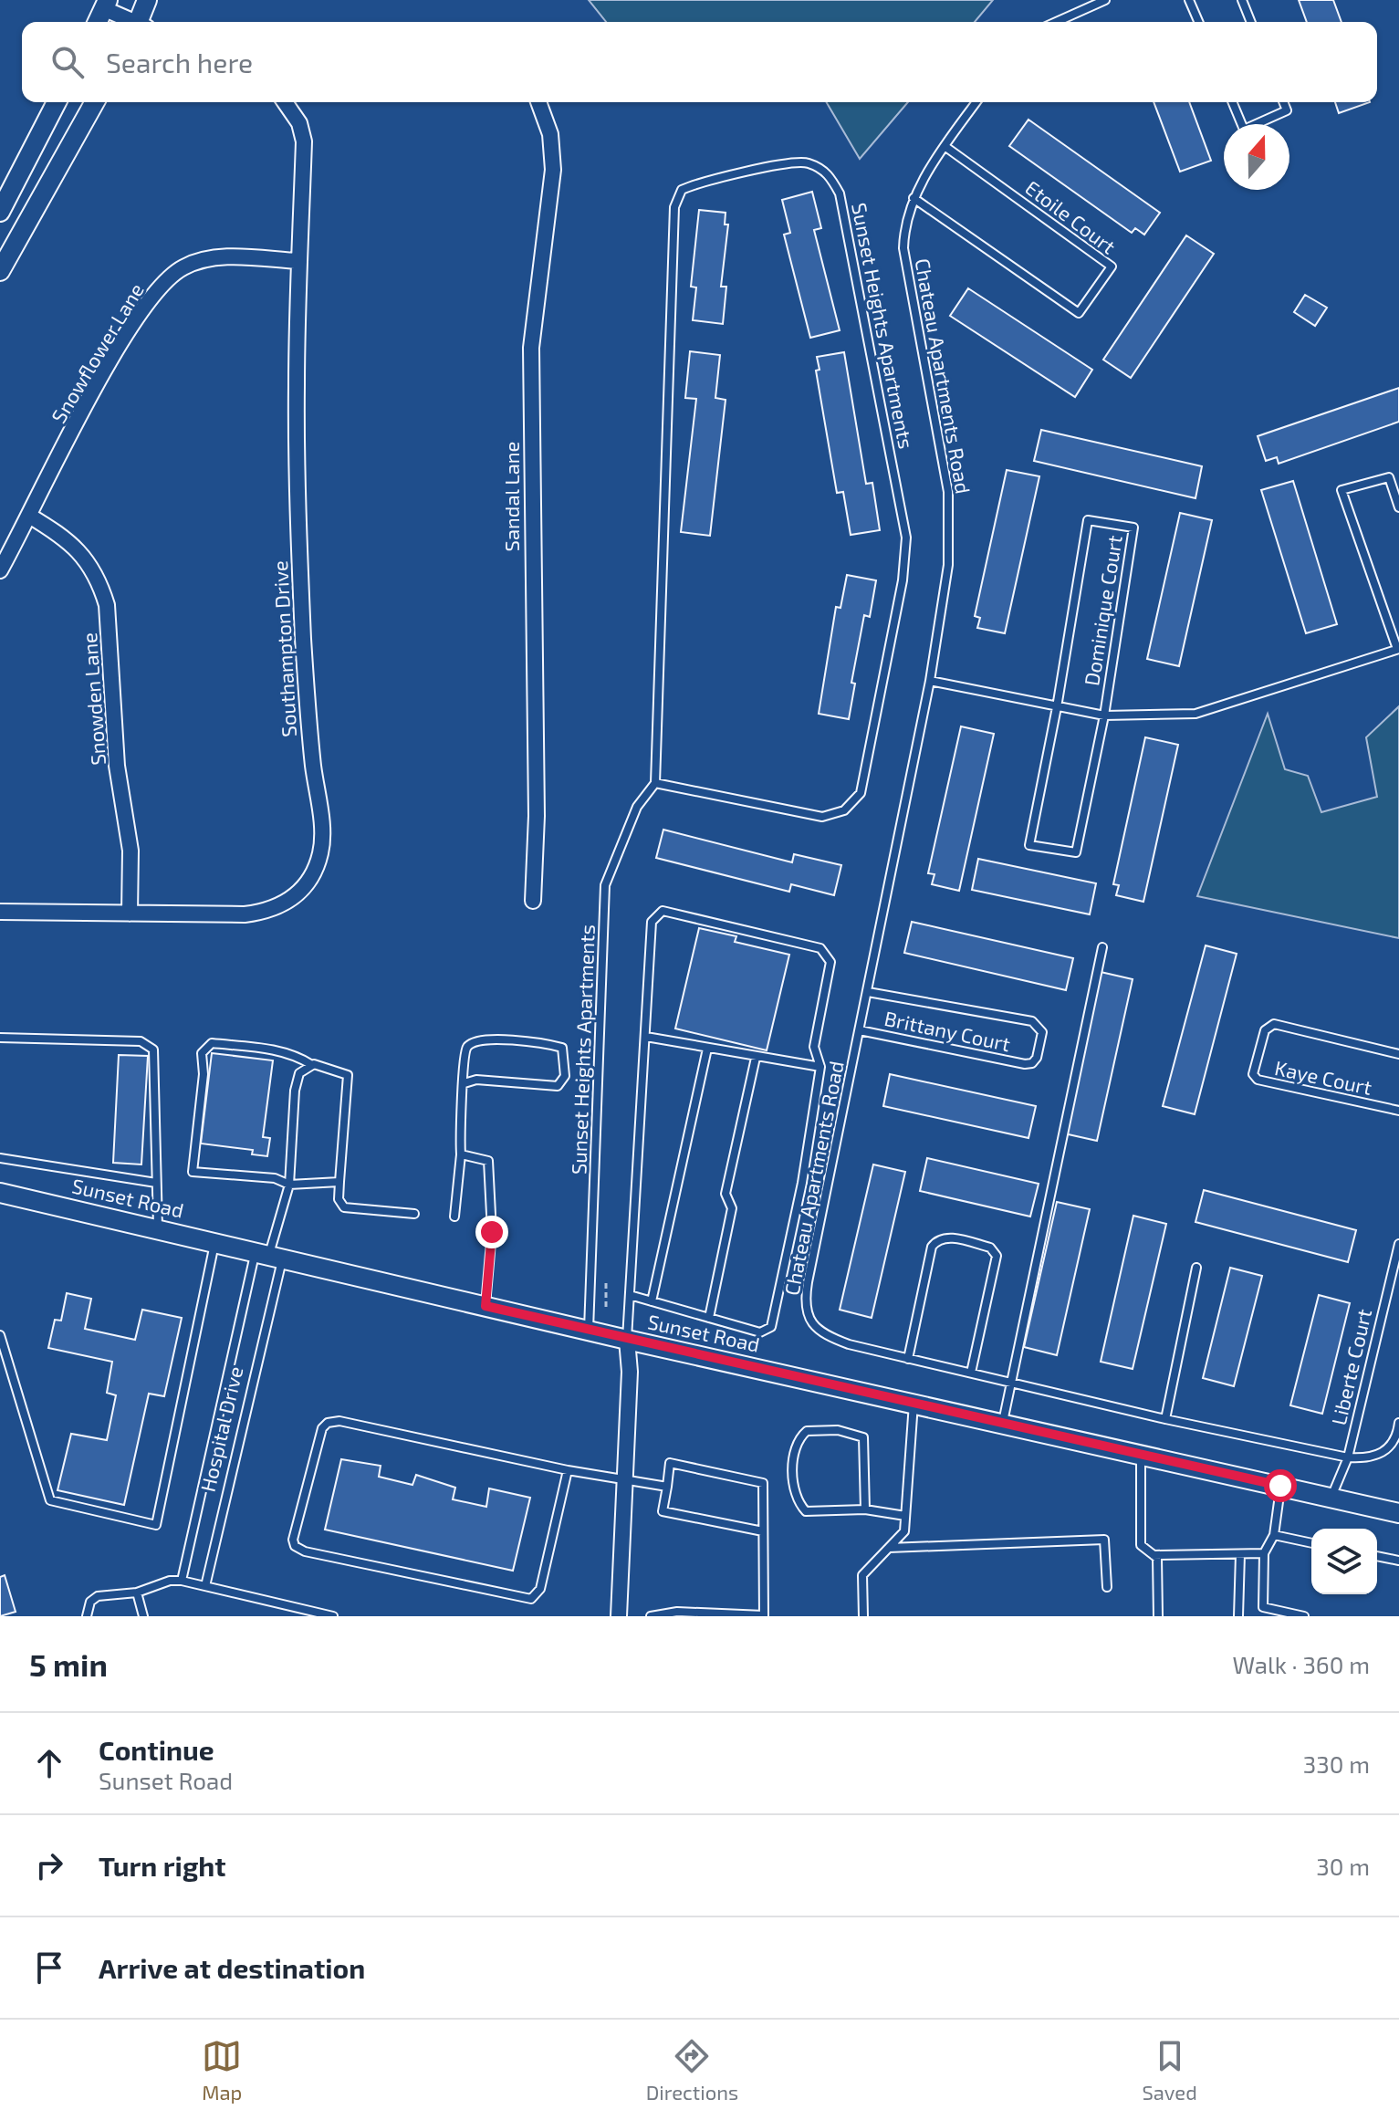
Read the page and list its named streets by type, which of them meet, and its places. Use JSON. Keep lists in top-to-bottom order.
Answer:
{
  "streets": {
    "street": [
      "Snowflower Lane",
      "Sandal Lane",
      "Southampton Drive",
      "Snowden Lane",
      "Sunset Road"
    ],
    "lane": [
      "Etoile Court",
      "Sunset Heights Apartments",
      "Chateau Apartments Road",
      "Dominique Court",
      "Brittany Court",
      "Kaye Court",
      "Liberte Court",
      "Hospital Drive"
    ]
  },
  "crossings": [
    ["Etoile Court", "Chateau Apartments Road"],
    ["Sunset Heights Apartments", "Sunset Road"],
    ["Snowflower Lane", "Southampton Drive"],
    ["Snowflower Lane", "Snowden Lane"],
    ["Chateau Apartments Road", "Brittany Court"],
    ["Chateau Apartments Road", "Liberte Court"],
    ["Southampton Drive", "Snowden Lane"],
    ["Sunset Road", "Liberte Court"],
    ["Sunset Road", "Hospital Drive"]
  ],
  "north": "top",
  "page": {
    "search": "Search here",
    "heading": ["5 min", "Walk · 360 m"],
    "list": [
      ["Continue", "Sunset Road", "330 m"],
      ["Turn right", "30 m"],
      "Arrive at destination"
    ],
    "nav": ["Map", "Directions", "Saved"]
  }
}
